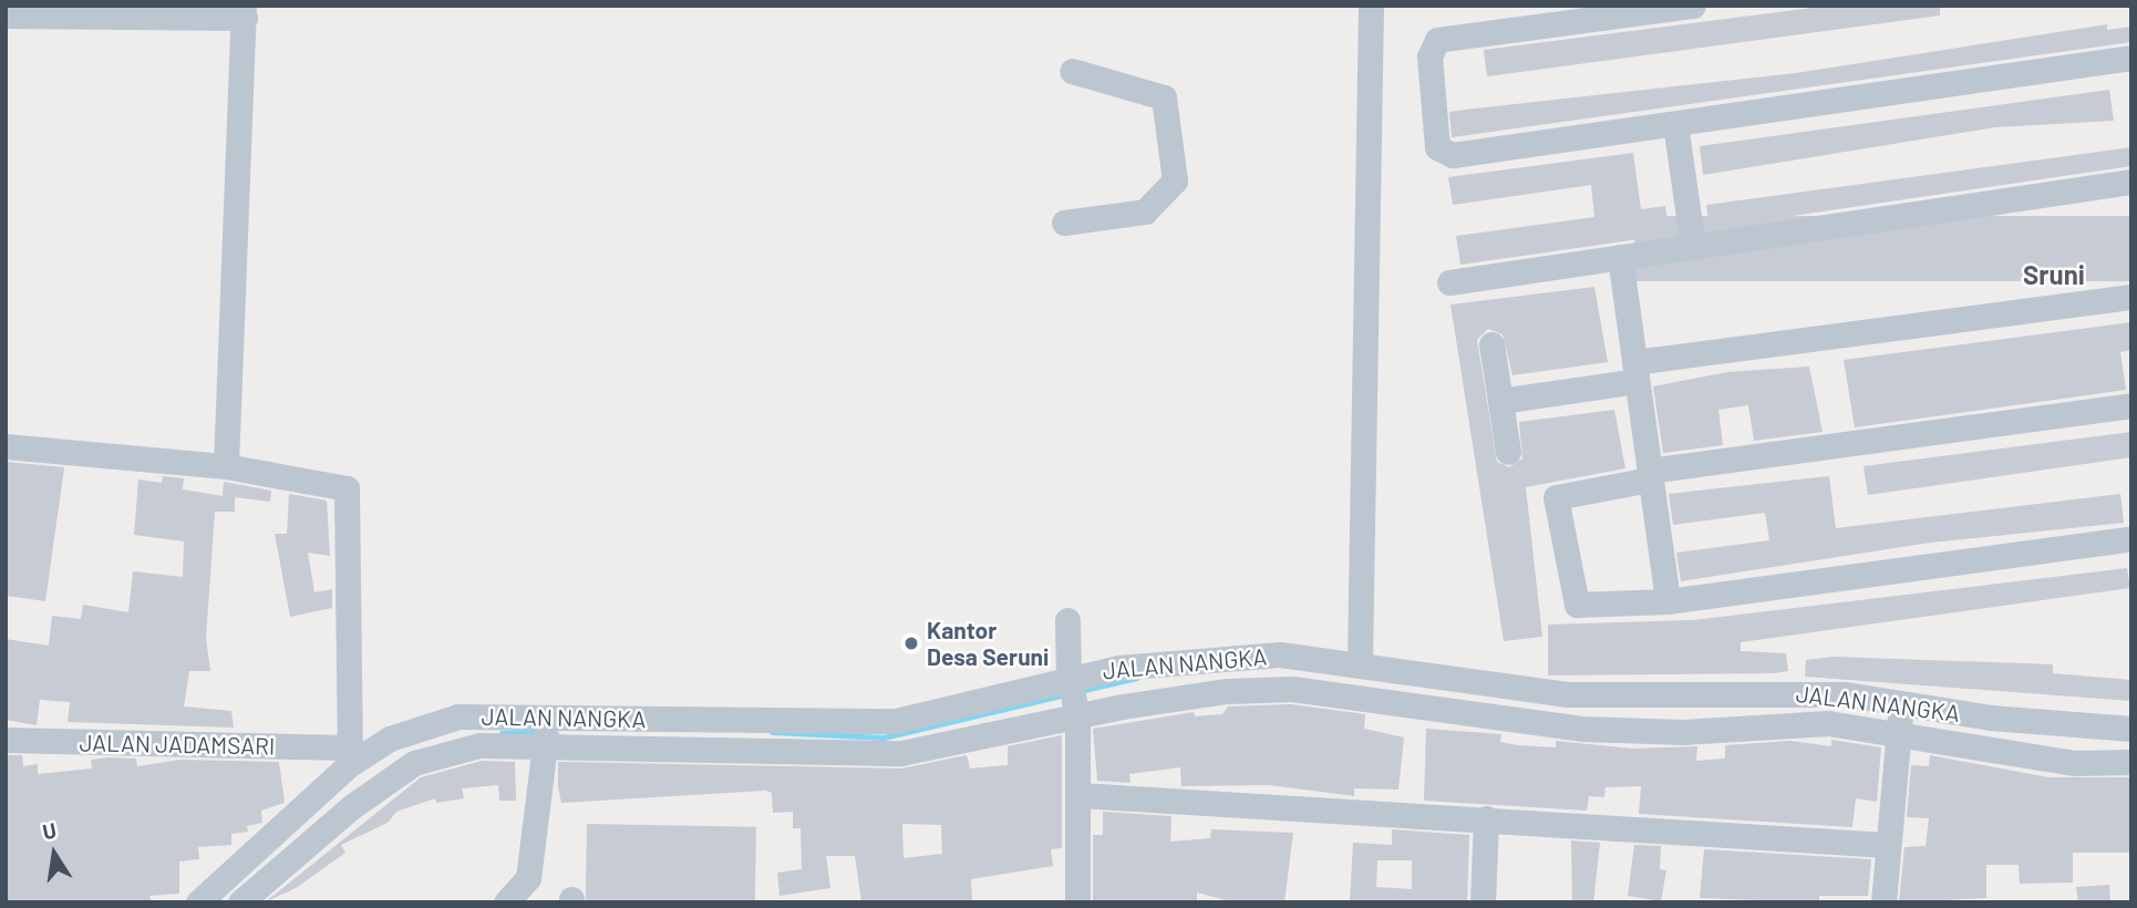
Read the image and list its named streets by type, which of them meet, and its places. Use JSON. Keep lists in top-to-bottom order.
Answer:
{
  "streets": {
    "street": ["JALAN NANGKA", "JALAN JADAMSARI"]
  },
  "crossings": [
    ["JALAN NANGKA", "JALAN JADAMSARI"]
  ],
  "districts": ["Sruni"],
  "places": ["Kantor Desa Seruni"],
  "north": "top"
}
